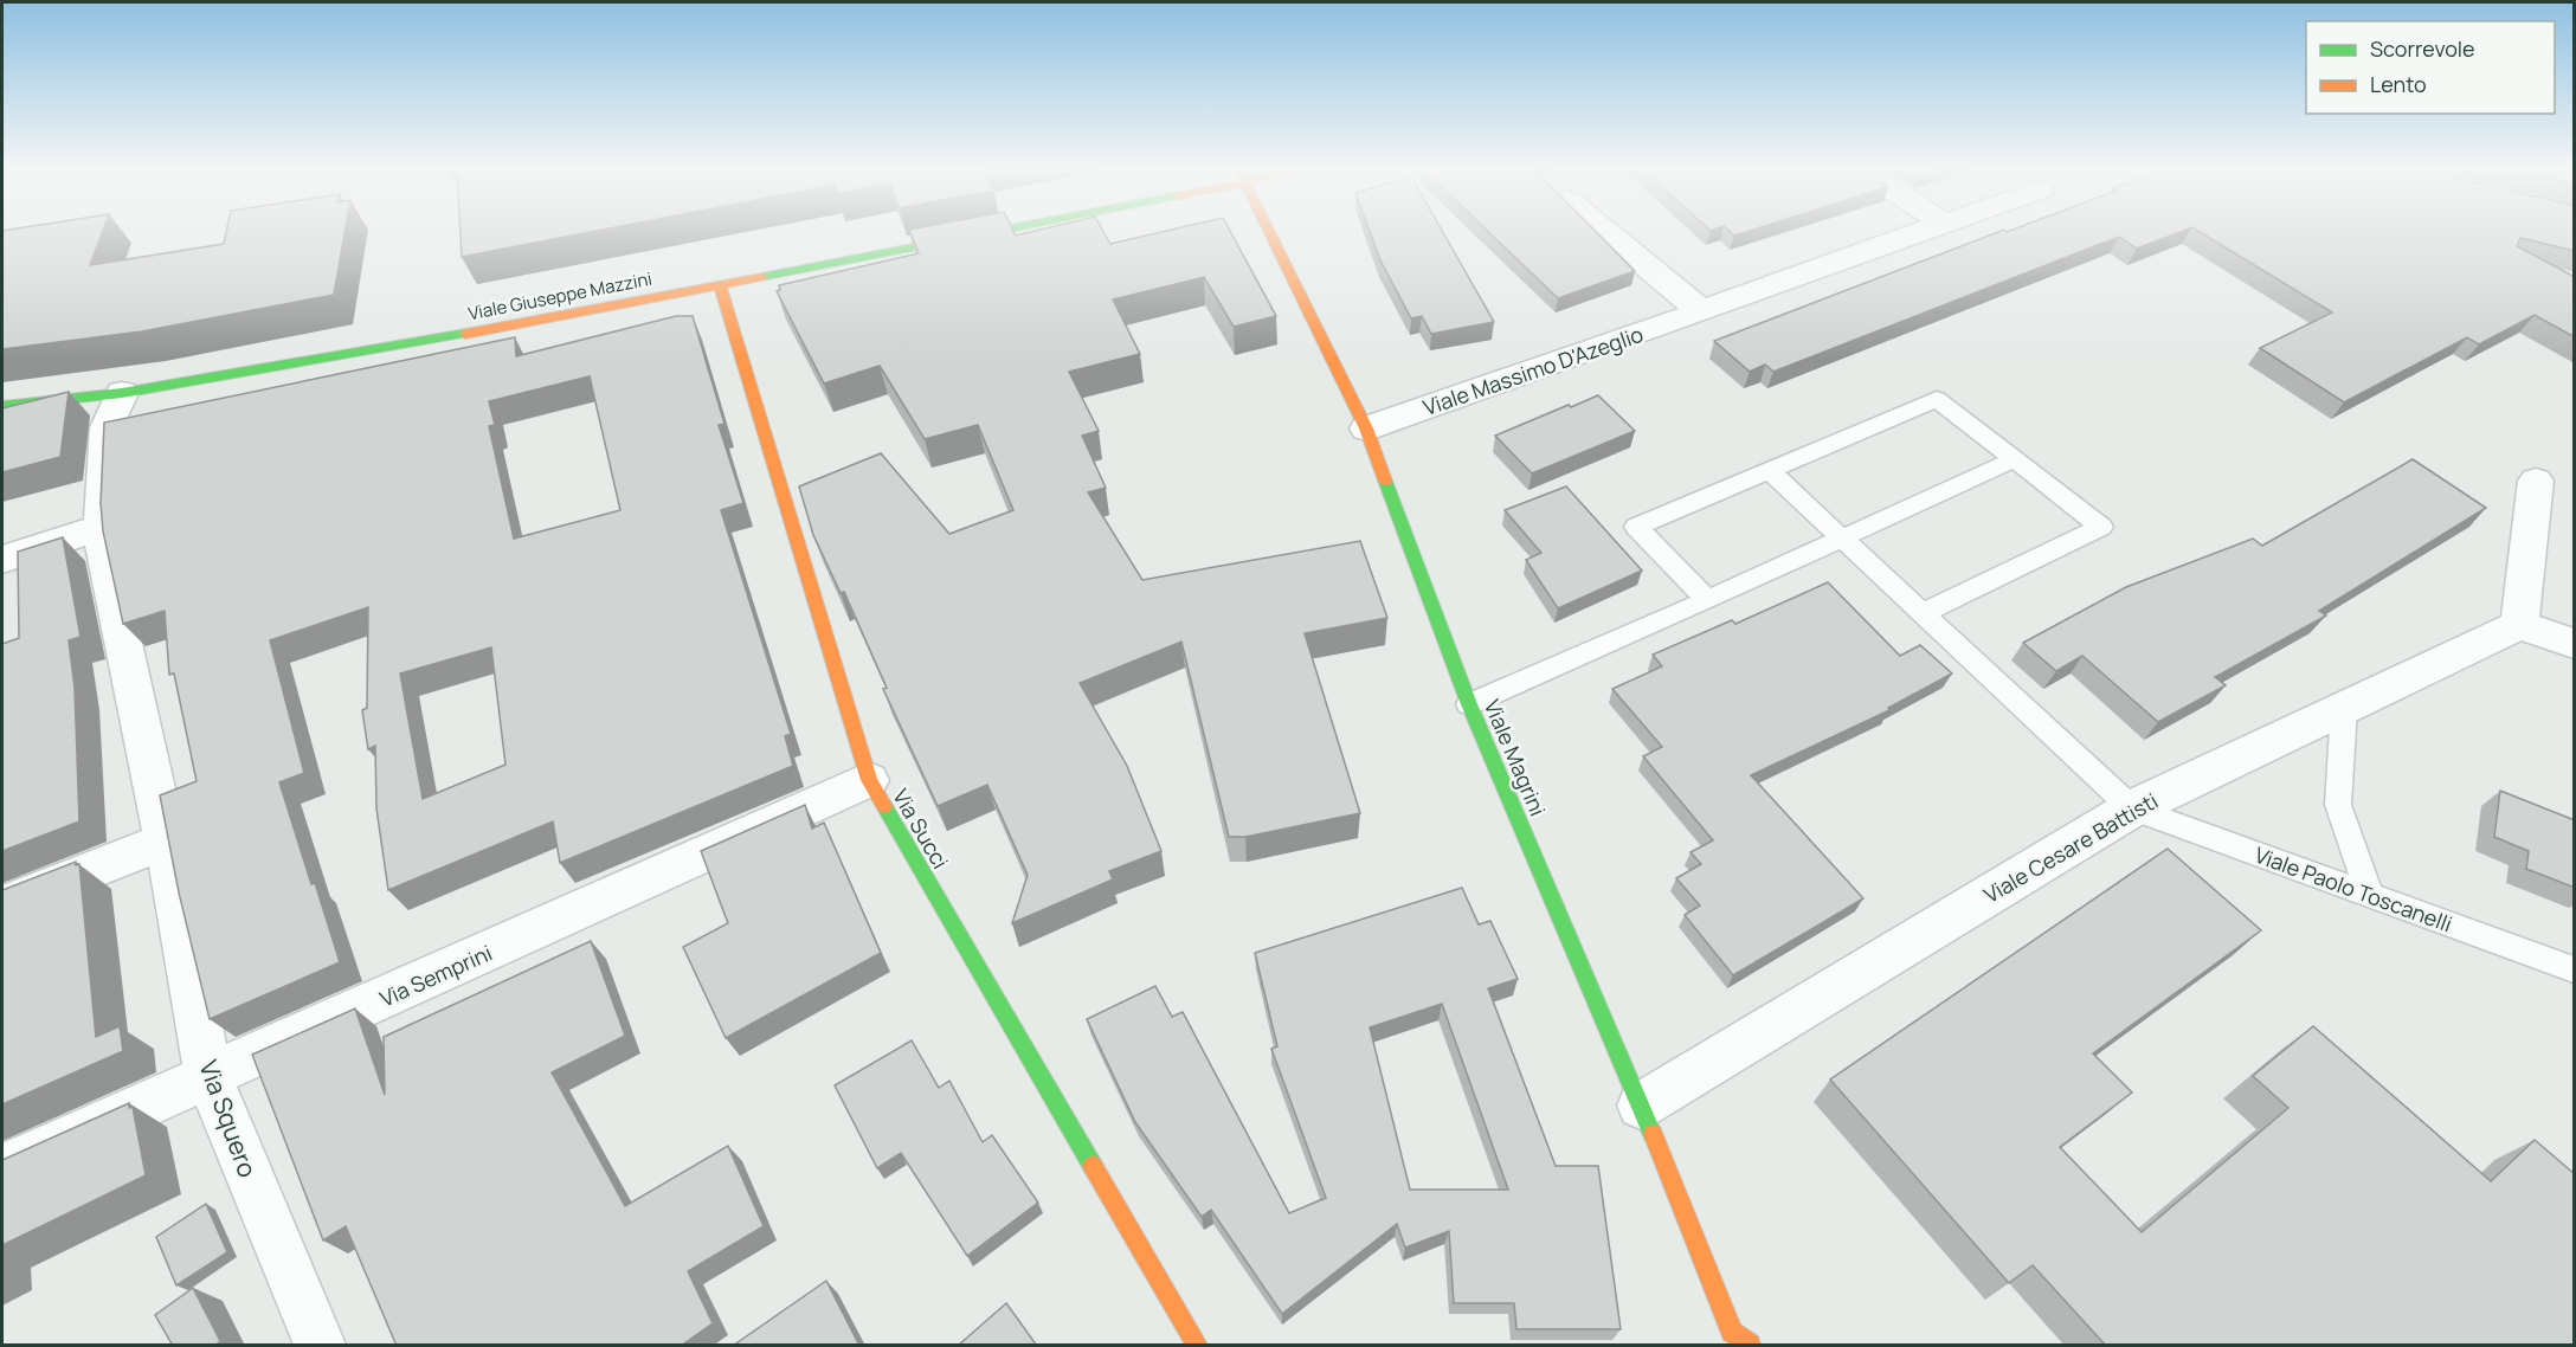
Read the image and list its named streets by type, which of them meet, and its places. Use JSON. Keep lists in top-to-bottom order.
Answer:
{
  "streets": {
    "street": [
      "Viale Giuseppe Mazzini",
      "Viale Massimo D'Azeglio",
      "Viale Magrini",
      "Via Succi",
      "Viale Cesare Battisti",
      "Via Semprini",
      "Via Squero"
    ],
    "lane": ["Viale Paolo Toscanelli"]
  },
  "crossings": [
    ["Viale Giuseppe Mazzini", "Via Succi"],
    ["Viale Giuseppe Mazzini", "Via Squero"],
    ["Viale Massimo D'Azeglio", "Viale Magrini"],
    ["Viale Magrini", "Viale Cesare Battisti"],
    ["Via Succi", "Via Semprini"],
    ["Viale Cesare Battisti", "Viale Paolo Toscanelli"],
    ["Via Semprini", "Via Squero"]
  ],
  "legend": ["Scorrevole", "Lento"]
}
